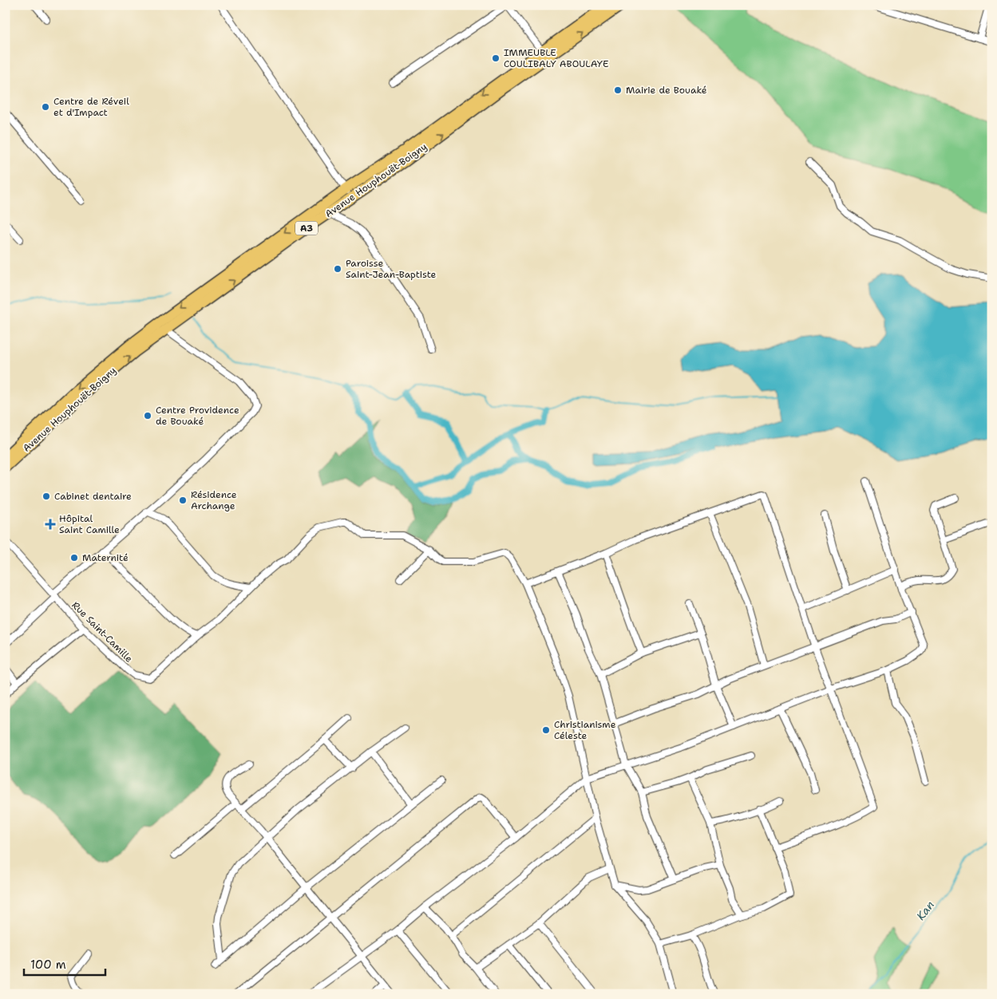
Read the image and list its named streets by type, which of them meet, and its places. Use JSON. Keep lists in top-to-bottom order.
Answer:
{
  "streets": {
    "highway": ["Avenue Houphouët-Boigny", "A3"],
    "street": ["Rue Saint-Camille"]
  },
  "water": ["Kan"],
  "places": {
    "other": [
      "IMMEUBLE COULIBALY ABOULAYE",
      "Mairie de Bouaké",
      "Centre de Réveil et d'Impact",
      "Paroisse Saint-Jean-Baptiste",
      "Centre Providence de Bouaké",
      "Cabinet dentaire",
      "Résidence Archange",
      "Maternité",
      "Christianisme Céleste"
    ],
    "health": ["Hôpital Saint Camille"]
  },
  "scale_bar": "100 m"
}
